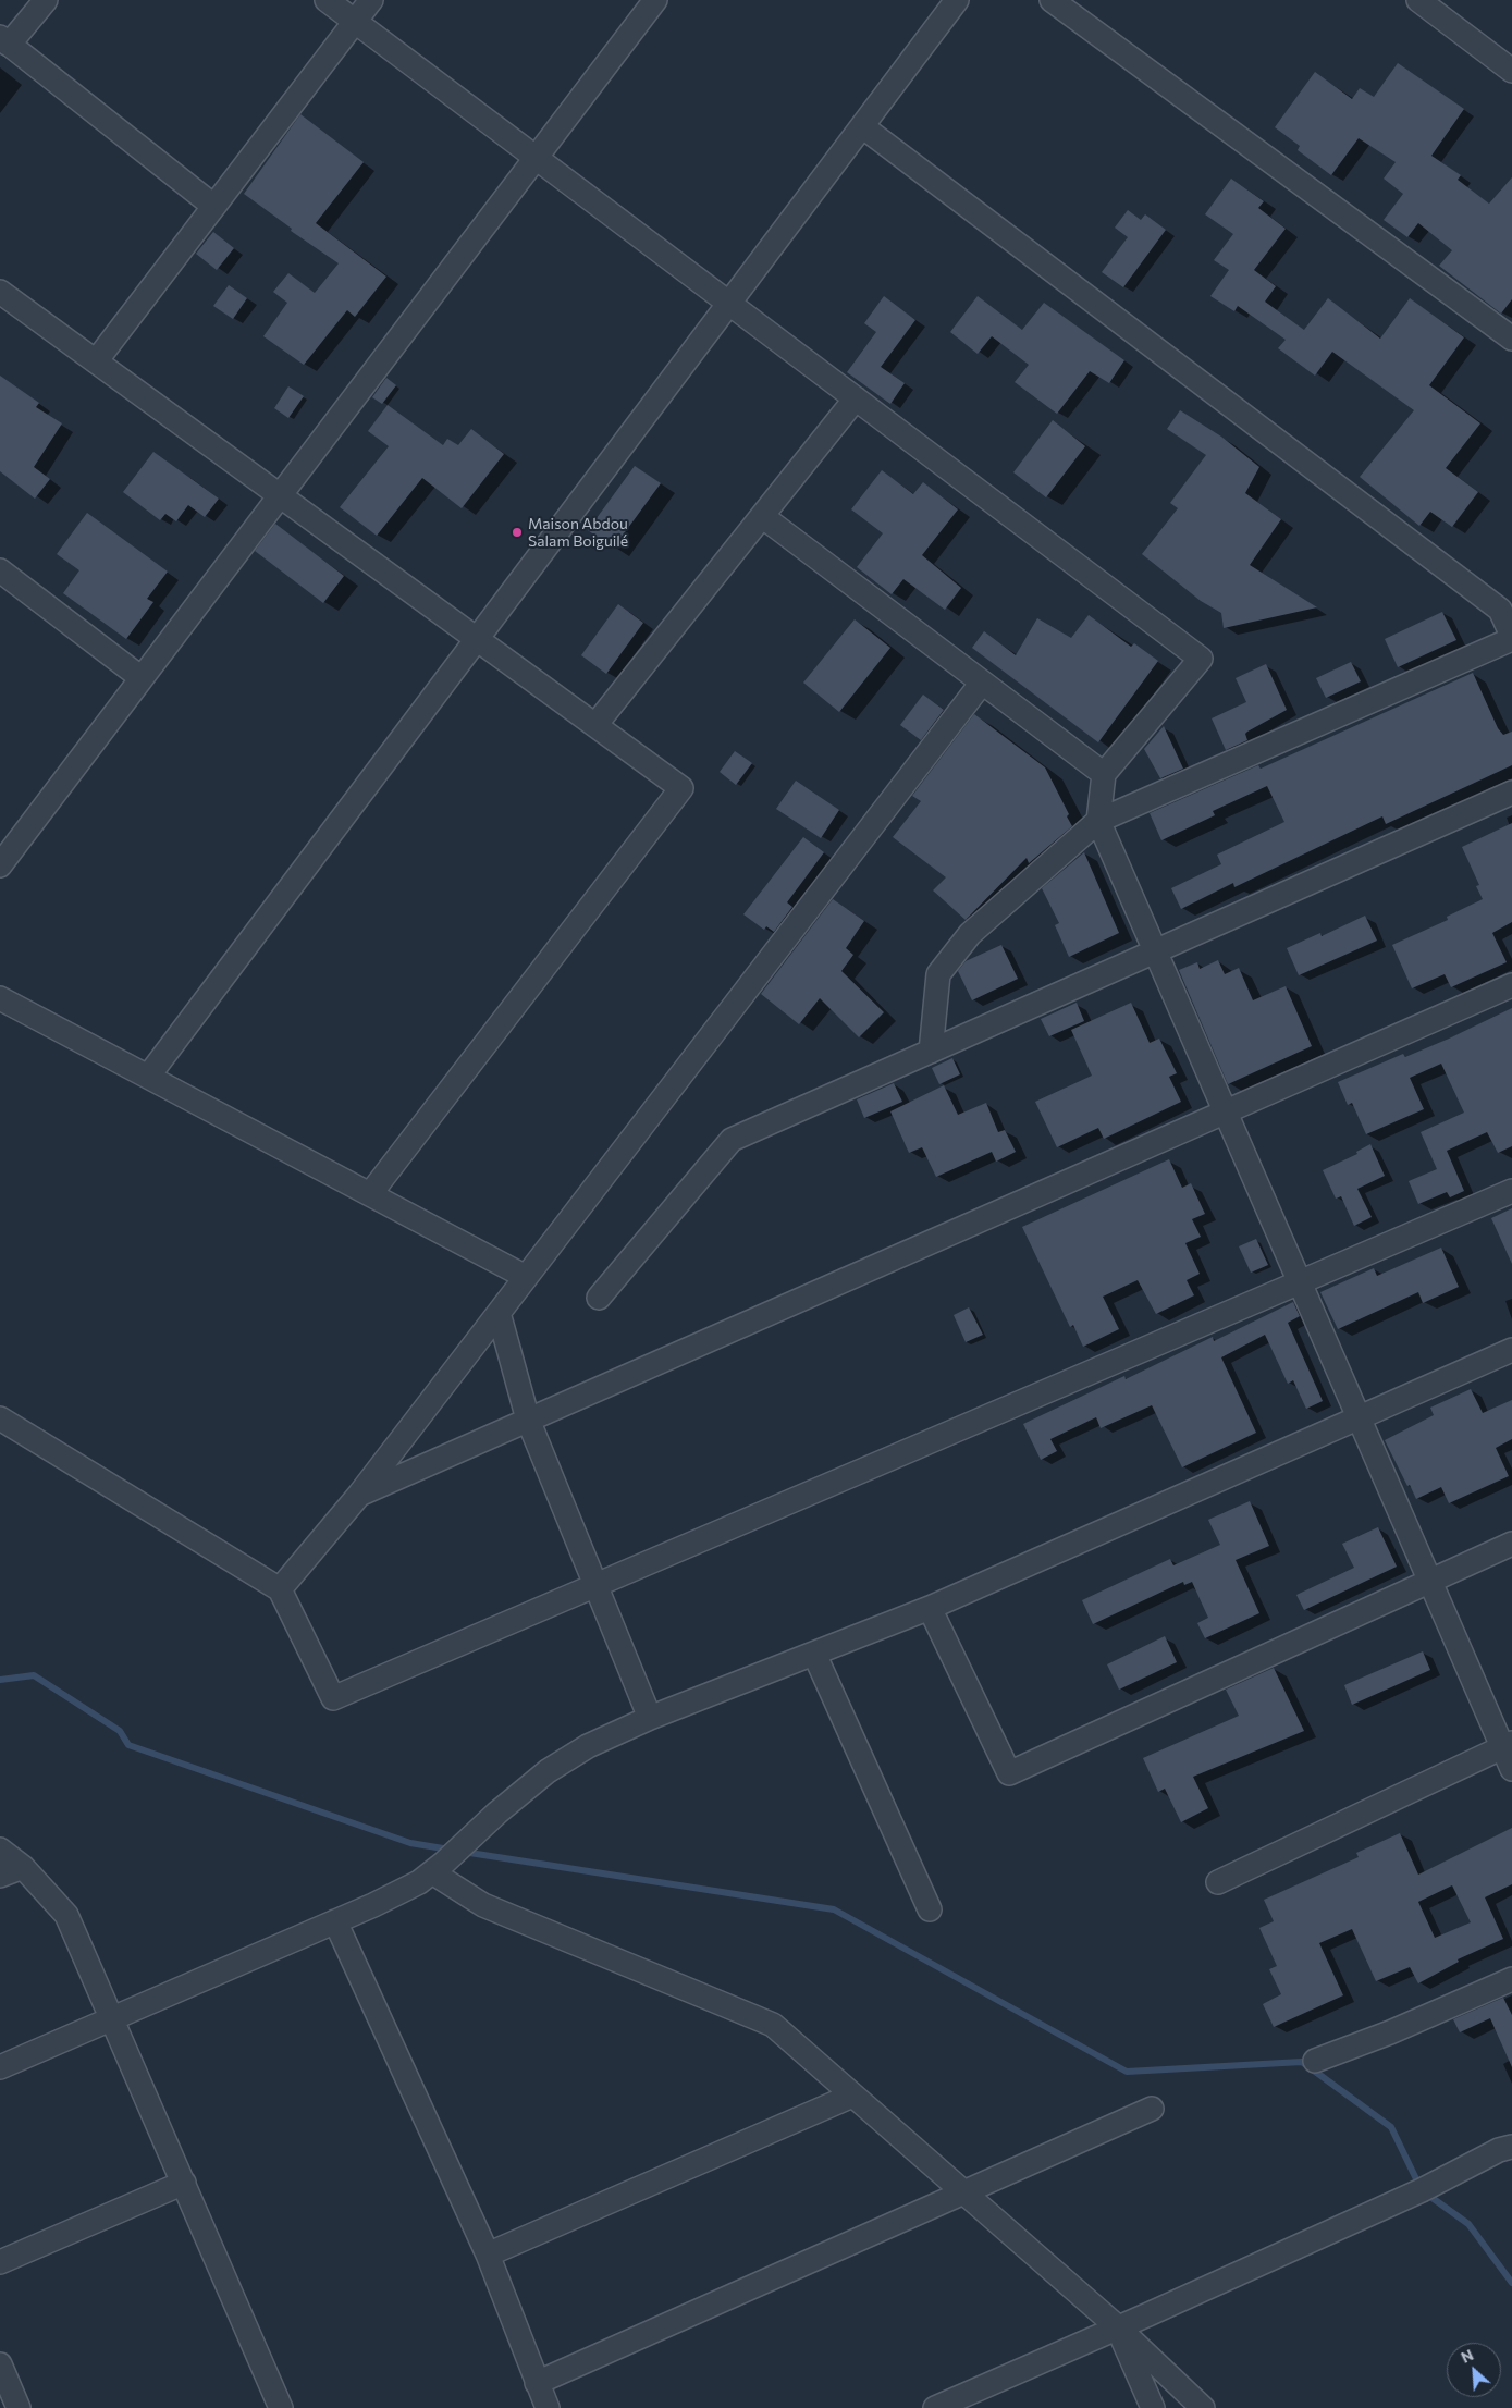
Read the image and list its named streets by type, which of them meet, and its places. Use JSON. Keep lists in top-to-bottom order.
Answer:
{
  "places": ["Maison Abdou Salam Boiguilé"],
  "north": "top left"
}
